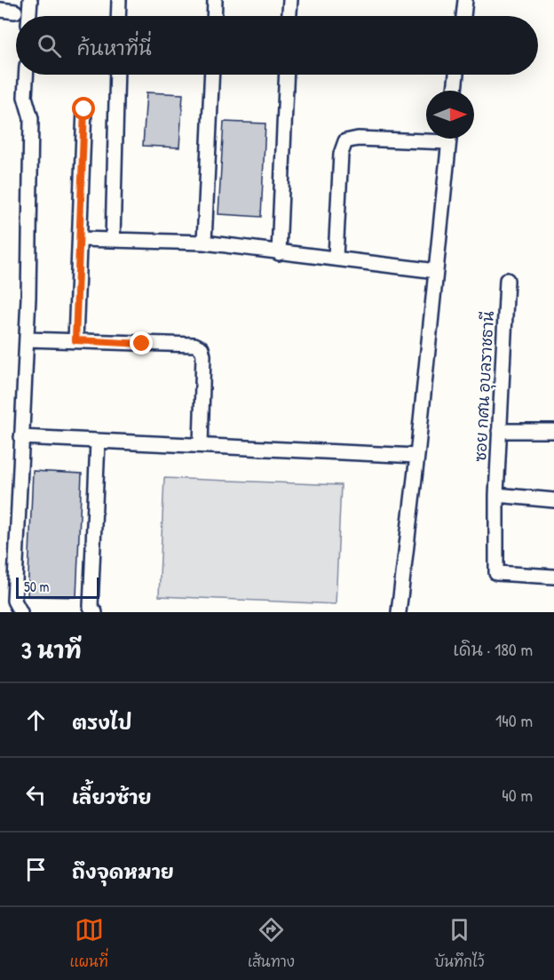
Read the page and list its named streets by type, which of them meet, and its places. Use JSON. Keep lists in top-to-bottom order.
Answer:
{
  "streets": {
    "street": ["ซอย กศน อุบลราชธานี"]
  },
  "scale_bar": "50 m",
  "north": "right",
  "page": {
    "search": "ค้นหาที่นี่",
    "scale": "50 m",
    "heading": ["3 นาที", "เดิน · 180 m"],
    "list": [
      ["ตรงไป", "140 m"],
      ["เลี้ยวซ้าย", "40 m"],
      "ถึงจุดหมาย"
    ],
    "nav": ["แผนที่", "เส้นทาง", "บันทึกไว้"]
  }
}
